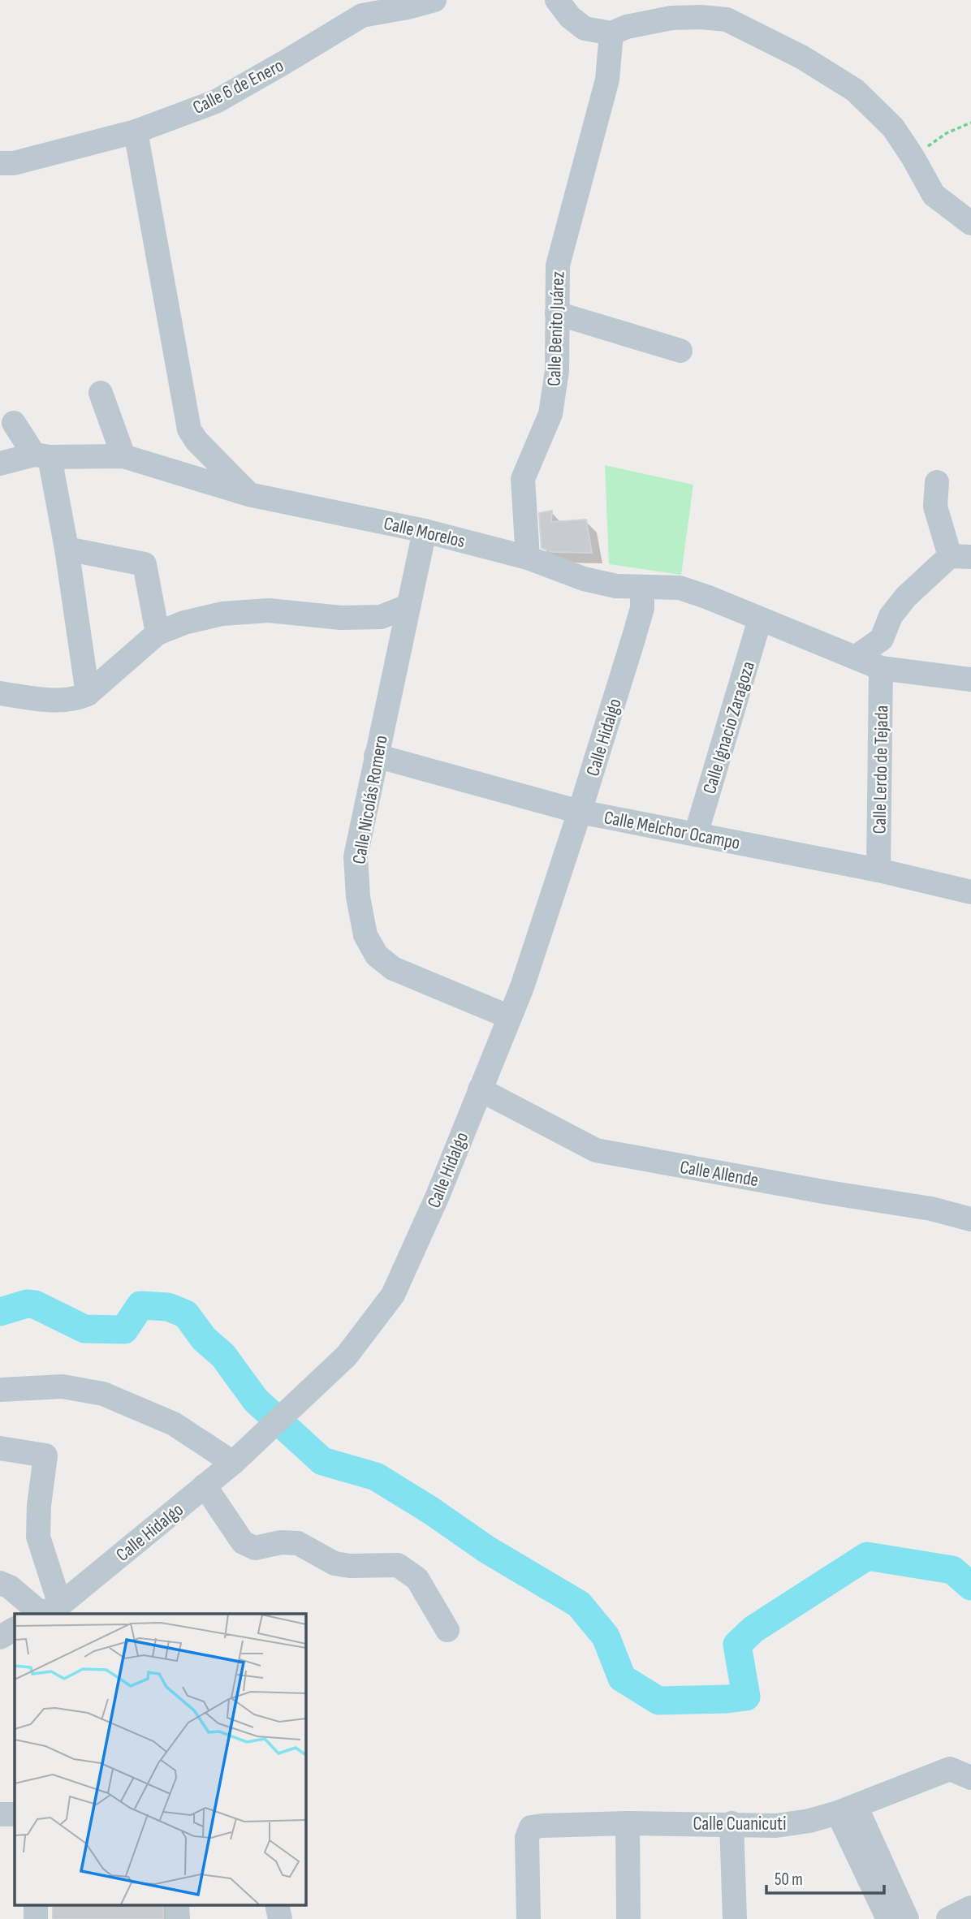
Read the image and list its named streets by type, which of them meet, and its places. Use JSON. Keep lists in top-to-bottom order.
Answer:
{
  "streets": {
    "street": [
      "Calle 6 de Enero",
      "Calle Benito Juárez",
      "Calle Morelos",
      "Calle Ignacio Zaragoza",
      "Calle Hidalgo",
      "Calle Lerdo de Tejada",
      "Calle Nicolás Romero",
      "Calle Melchor Ocampo",
      "Calle Allende",
      "Calle Cuanicuti"
    ]
  },
  "crossings": [
    ["Calle Benito Juárez", "Calle Morelos"],
    ["Calle Morelos", "Calle Ignacio Zaragoza"],
    ["Calle Morelos", "Calle Hidalgo"],
    ["Calle Morelos", "Calle Lerdo de Tejada"],
    ["Calle Morelos", "Calle Nicolás Romero"],
    ["Calle Ignacio Zaragoza", "Calle Melchor Ocampo"],
    ["Calle Hidalgo", "Calle Nicolás Romero"],
    ["Calle Hidalgo", "Calle Melchor Ocampo"],
    ["Calle Hidalgo", "Calle Allende"],
    ["Calle Lerdo de Tejada", "Calle Melchor Ocampo"],
    ["Calle Nicolás Romero", "Calle Melchor Ocampo"]
  ],
  "scale_bar": "50 m"
}
